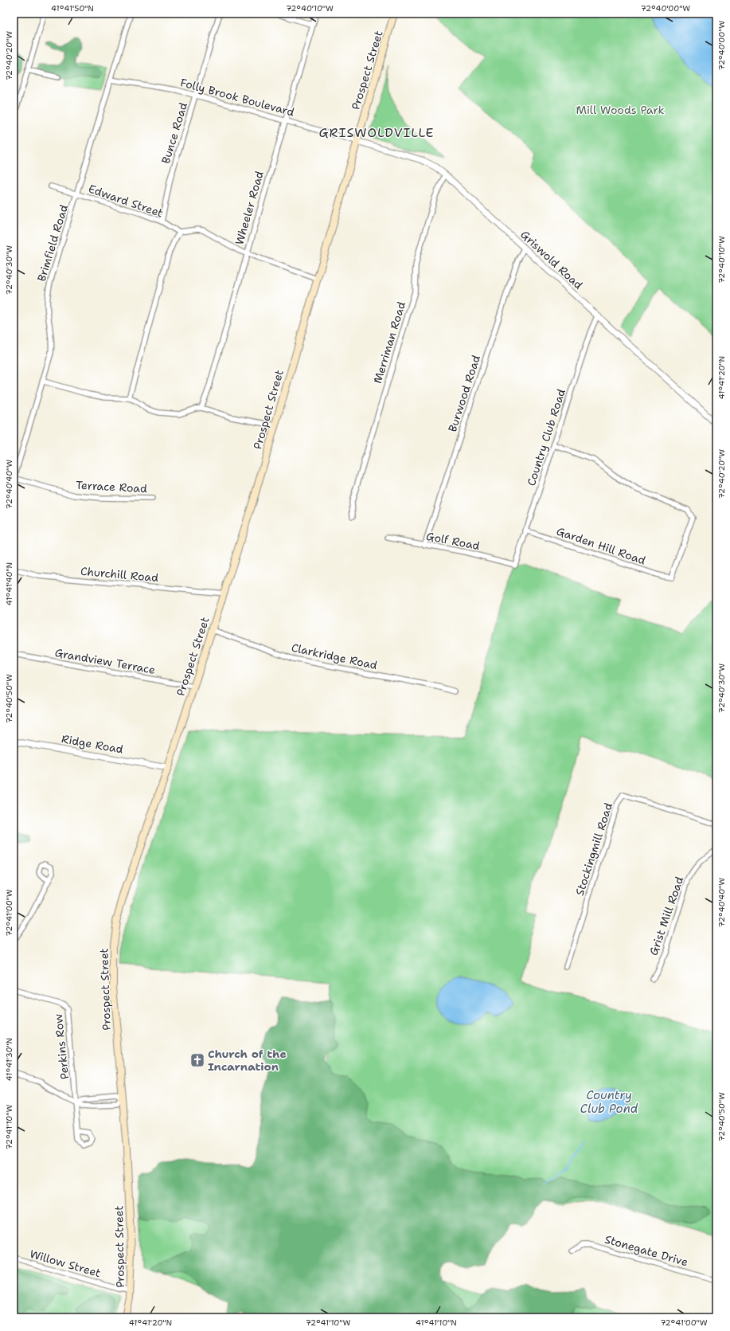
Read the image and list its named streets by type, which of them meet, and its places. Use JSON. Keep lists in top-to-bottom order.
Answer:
{
  "streets": {
    "main road": ["Prospect Street"],
    "street": [
      "Folly Brook Boulevard",
      "Bunce Road",
      "Edward Street",
      "Wheeler Road",
      "Brimfield Road",
      "Griswold Road",
      "Merriman Road",
      "Burwood Road",
      "Country Club Road",
      "Terrace Road",
      "Golf Road",
      "Garden Hill Road",
      "Churchill Road",
      "Clarkridge Road",
      "Grandview Terrace",
      "Ridge Road",
      "Stockingmill Road",
      "Grist Mill Road",
      "Perkins Row",
      "Stonegate Drive",
      "Willow Street"
    ]
  },
  "crossings": [
    ["Prospect Street", "Folly Brook Boulevard"],
    ["Prospect Street", "Griswold Road"],
    ["Prospect Street", "Churchill Road"],
    ["Prospect Street", "Clarkridge Road"],
    ["Prospect Street", "Grandview Terrace"],
    ["Prospect Street", "Ridge Road"],
    ["Prospect Street", "Willow Street"],
    ["Folly Brook Boulevard", "Bunce Road"],
    ["Folly Brook Boulevard", "Wheeler Road"],
    ["Folly Brook Boulevard", "Brimfield Road"],
    ["Folly Brook Boulevard", "Griswold Road"],
    ["Bunce Road", "Edward Street"],
    ["Edward Street", "Brimfield Road"],
    ["Brimfield Road", "Terrace Road"],
    ["Griswold Road", "Merriman Road"],
    ["Griswold Road", "Burwood Road"],
    ["Griswold Road", "Country Club Road"],
    ["Burwood Road", "Golf Road"],
    ["Country Club Road", "Golf Road"],
    ["Country Club Road", "Garden Hill Road"]
  ],
  "districts": ["GRISWOLDVILLE"],
  "water": ["Country Club Pond"],
  "parks": ["Mill Woods Park"],
  "places": {
    "church": ["Church of the Incarnation"]
  },
  "coordinates": [
    "41°41'50\"N",
    "72°40'10\"W",
    "72°40'00\"W",
    "72°40'20\"W",
    "72°40'30\"W",
    "41°41'20\"N",
    "72°40'40\"W",
    "41°41'40\"N",
    "72°40'50\"W",
    "72°41'00\"W",
    "41°41'30\"N",
    "72°41'10\"W",
    "41°41'10\"N"
  ]
}
